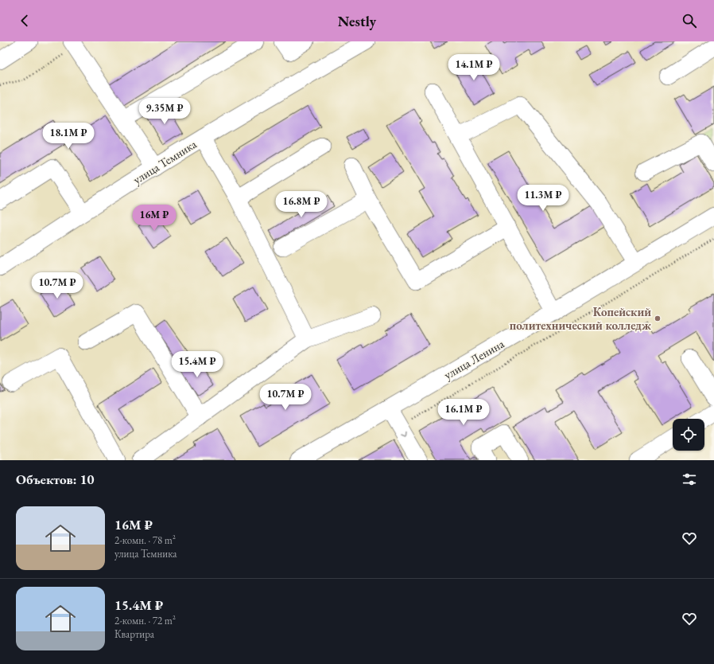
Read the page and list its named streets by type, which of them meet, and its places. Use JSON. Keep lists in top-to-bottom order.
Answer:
{
  "streets": {
    "street": ["улица Темника", "улица Ленина"]
  },
  "places": ["Копейский политехнический колледж"],
  "page": {
    "header": "Nestly",
    "price": [
      "14.1M ₽",
      "9.35M ₽",
      "18.1M ₽",
      "11.3M ₽",
      "16.8M ₽",
      "16M ₽",
      "10.7M ₽",
      "15.4M ₽",
      "10.7M ₽",
      "16.1M ₽"
    ],
    "heading": "Объектов: 10",
    "list": [
      {
        "name": "16M ₽",
        "note": "2-комн. · 78 m² · улица Темника"
      },
      {
        "name": "15.4M ₽",
        "note": "2-комн. · 72 m² · Квартира"
      }
    ]
  }
}
